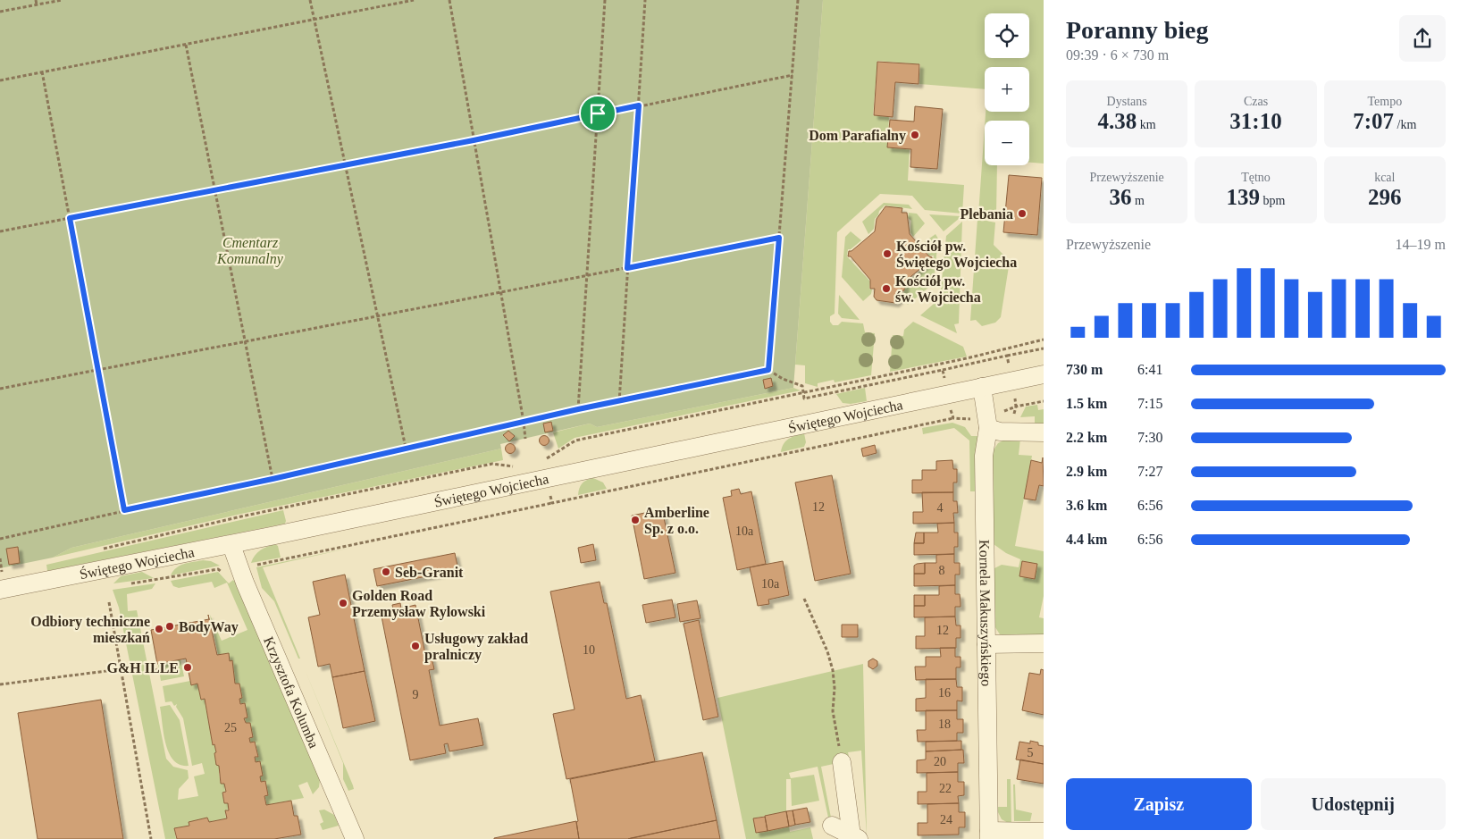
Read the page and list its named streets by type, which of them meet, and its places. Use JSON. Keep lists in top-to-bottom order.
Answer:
{
  "streets": {
    "street": ["Świętego Wojciecha", "Kornela Makuszyńskiego", "Krzysztofa Kolumba"]
  },
  "crossings": [
    ["Świętego Wojciecha", "Kornela Makuszyńskiego"],
    ["Świętego Wojciecha", "Krzysztofa Kolumba"]
  ],
  "parks": ["Cmentarz Komunalny"],
  "places": [
    "Dom Parafialny",
    "Plebania",
    "Kościół pw. Świętego Wojciecha",
    "Kościół pw. św. Wojciecha",
    "Amberline Sp. z o.o.",
    "Seb-Granit",
    "Golden Road Przemysław Rylowski",
    "BodyWay",
    "Odbiory techniczne mieszkań",
    "Usługowy zakład pralniczy",
    "G&H ILLE"
  ],
  "house_numbers": [
    "12",
    "4",
    "10a",
    "8",
    "10a",
    "12",
    "10",
    "16",
    "9",
    "18",
    "25",
    "5",
    "20",
    "22",
    "24"
  ],
  "page": {
    "heading": ["Poranny bieg", "09:39 · 6 × 730 m"],
    "map_buttons": ["+", "−"],
    "stats": [
      ["Dystans", "4.38 km"],
      ["Czas", "31:10"],
      ["Tempo", "7:07 /km"],
      ["Przewyższenie", "36 m"],
      ["Tętno", "139 bpm"],
      ["kcal", "296"]
    ],
    "chart": ["Przewyższenie", "14–19 m"],
    "list": [
      {
        "name": "730 m",
        "note": "6:41"
      },
      {
        "name": "1.5 km",
        "note": "7:15"
      },
      {
        "name": "2.2 km",
        "note": "7:30"
      },
      {
        "name": "2.9 km",
        "note": "7:27"
      },
      {
        "name": "3.6 km",
        "note": "6:56"
      },
      {
        "name": "4.4 km",
        "note": "6:56"
      }
    ],
    "buttons": ["Zapisz", "Udostępnij"]
  }
}
